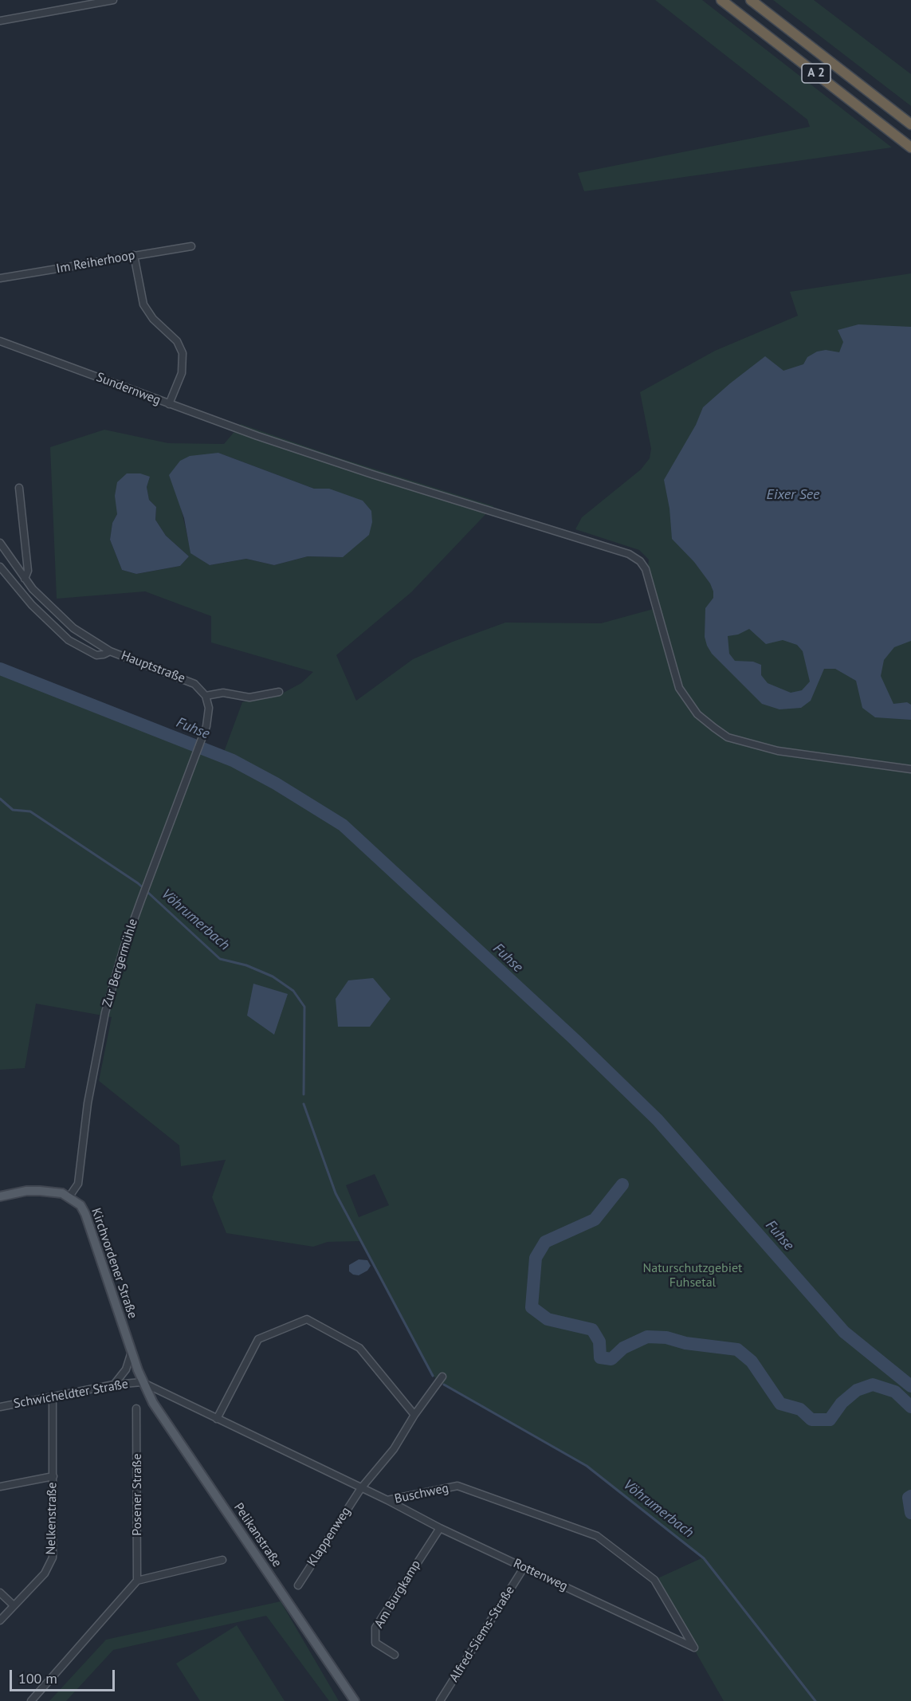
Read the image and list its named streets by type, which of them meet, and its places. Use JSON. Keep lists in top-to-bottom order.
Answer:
{
  "streets": {
    "highway": ["A 2"],
    "main road": ["Kirchvordener Straße", "Pelikanstraße"],
    "street": [
      "Im Reiherhoop",
      "Sundernweg",
      "Hauptstraße",
      "Zur Bergermühle",
      "Schwicheldter Straße",
      "Buschweg",
      "Posener Straße",
      "Nelkenstraße",
      "Klappenweg",
      "Rottenweg",
      "Am Burgkamp",
      "Alfred-Siems-Straße"
    ]
  },
  "crossings": [
    ["Hauptstraße", "Zur Bergermühle"],
    ["Zur Bergermühle", "Kirchvordener Straße"],
    ["Kirchvordener Straße", "Schwicheldter Straße"],
    ["Kirchvordener Straße", "Buschweg"],
    ["Kirchvordener Straße", "Pelikanstraße"],
    ["Schwicheldter Straße", "Buschweg"],
    ["Schwicheldter Straße", "Nelkenstraße"],
    ["Schwicheldter Straße", "Pelikanstraße"],
    ["Buschweg", "Pelikanstraße"],
    ["Buschweg", "Klappenweg"],
    ["Buschweg", "Rottenweg"],
    ["Rottenweg", "Am Burgkamp"],
    ["Rottenweg", "Alfred-Siems-Straße"]
  ],
  "water": ["Eixer See", "Fuhse", "Vöhrumerbach"],
  "parks": ["Naturschutzgebiet Fuhsetal"],
  "scale_bar": "100 m"
}
